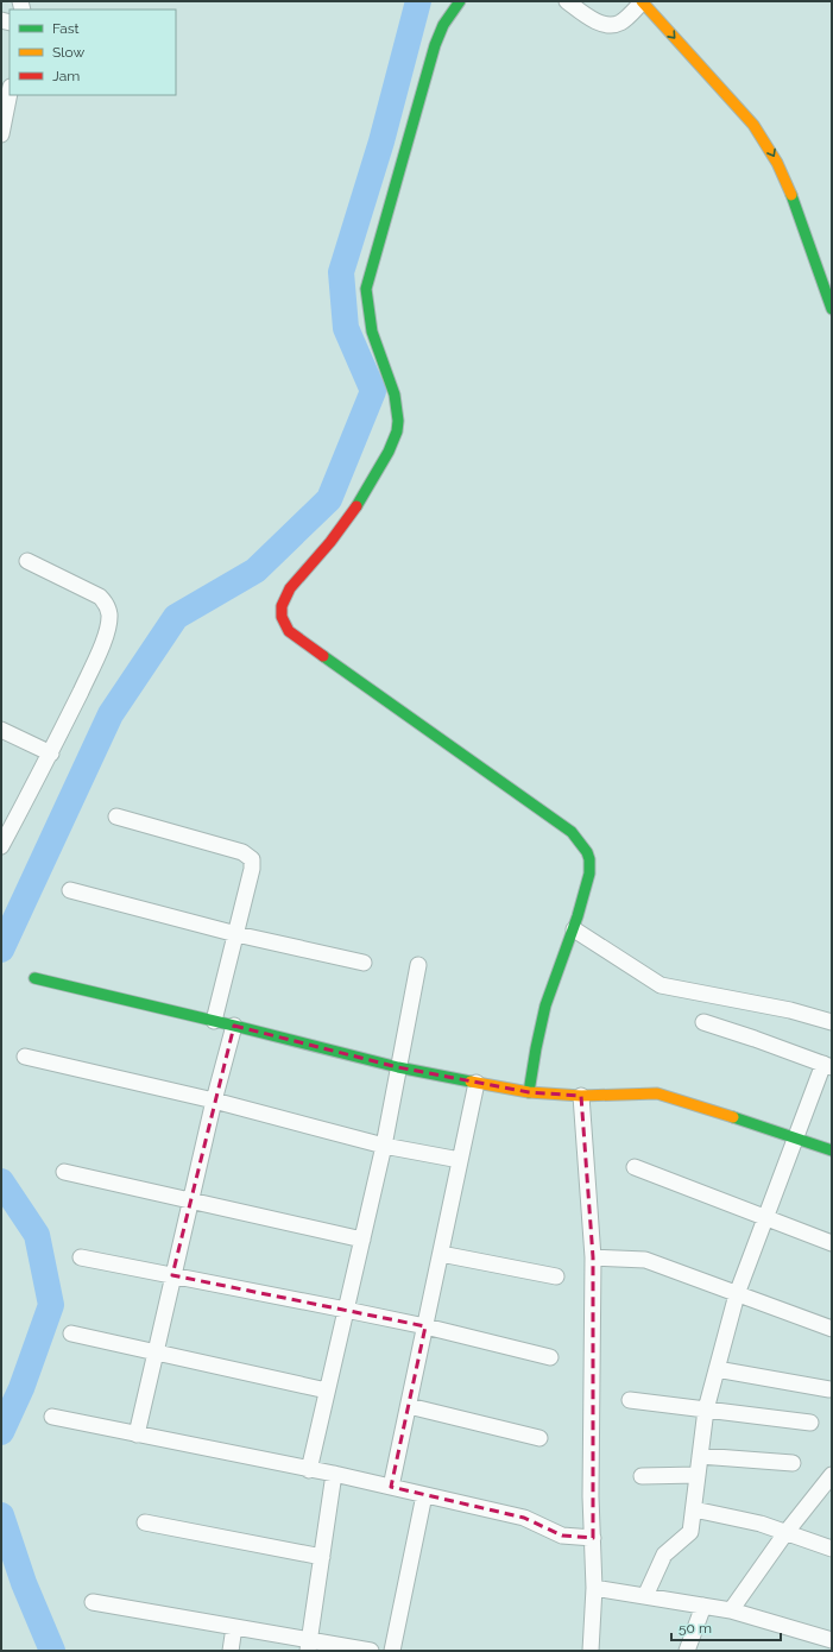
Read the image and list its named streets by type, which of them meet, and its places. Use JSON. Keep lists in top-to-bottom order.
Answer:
{
  "legend": ["Fast", "Slow", "Jam"],
  "scale_bar": "50 m"
}
